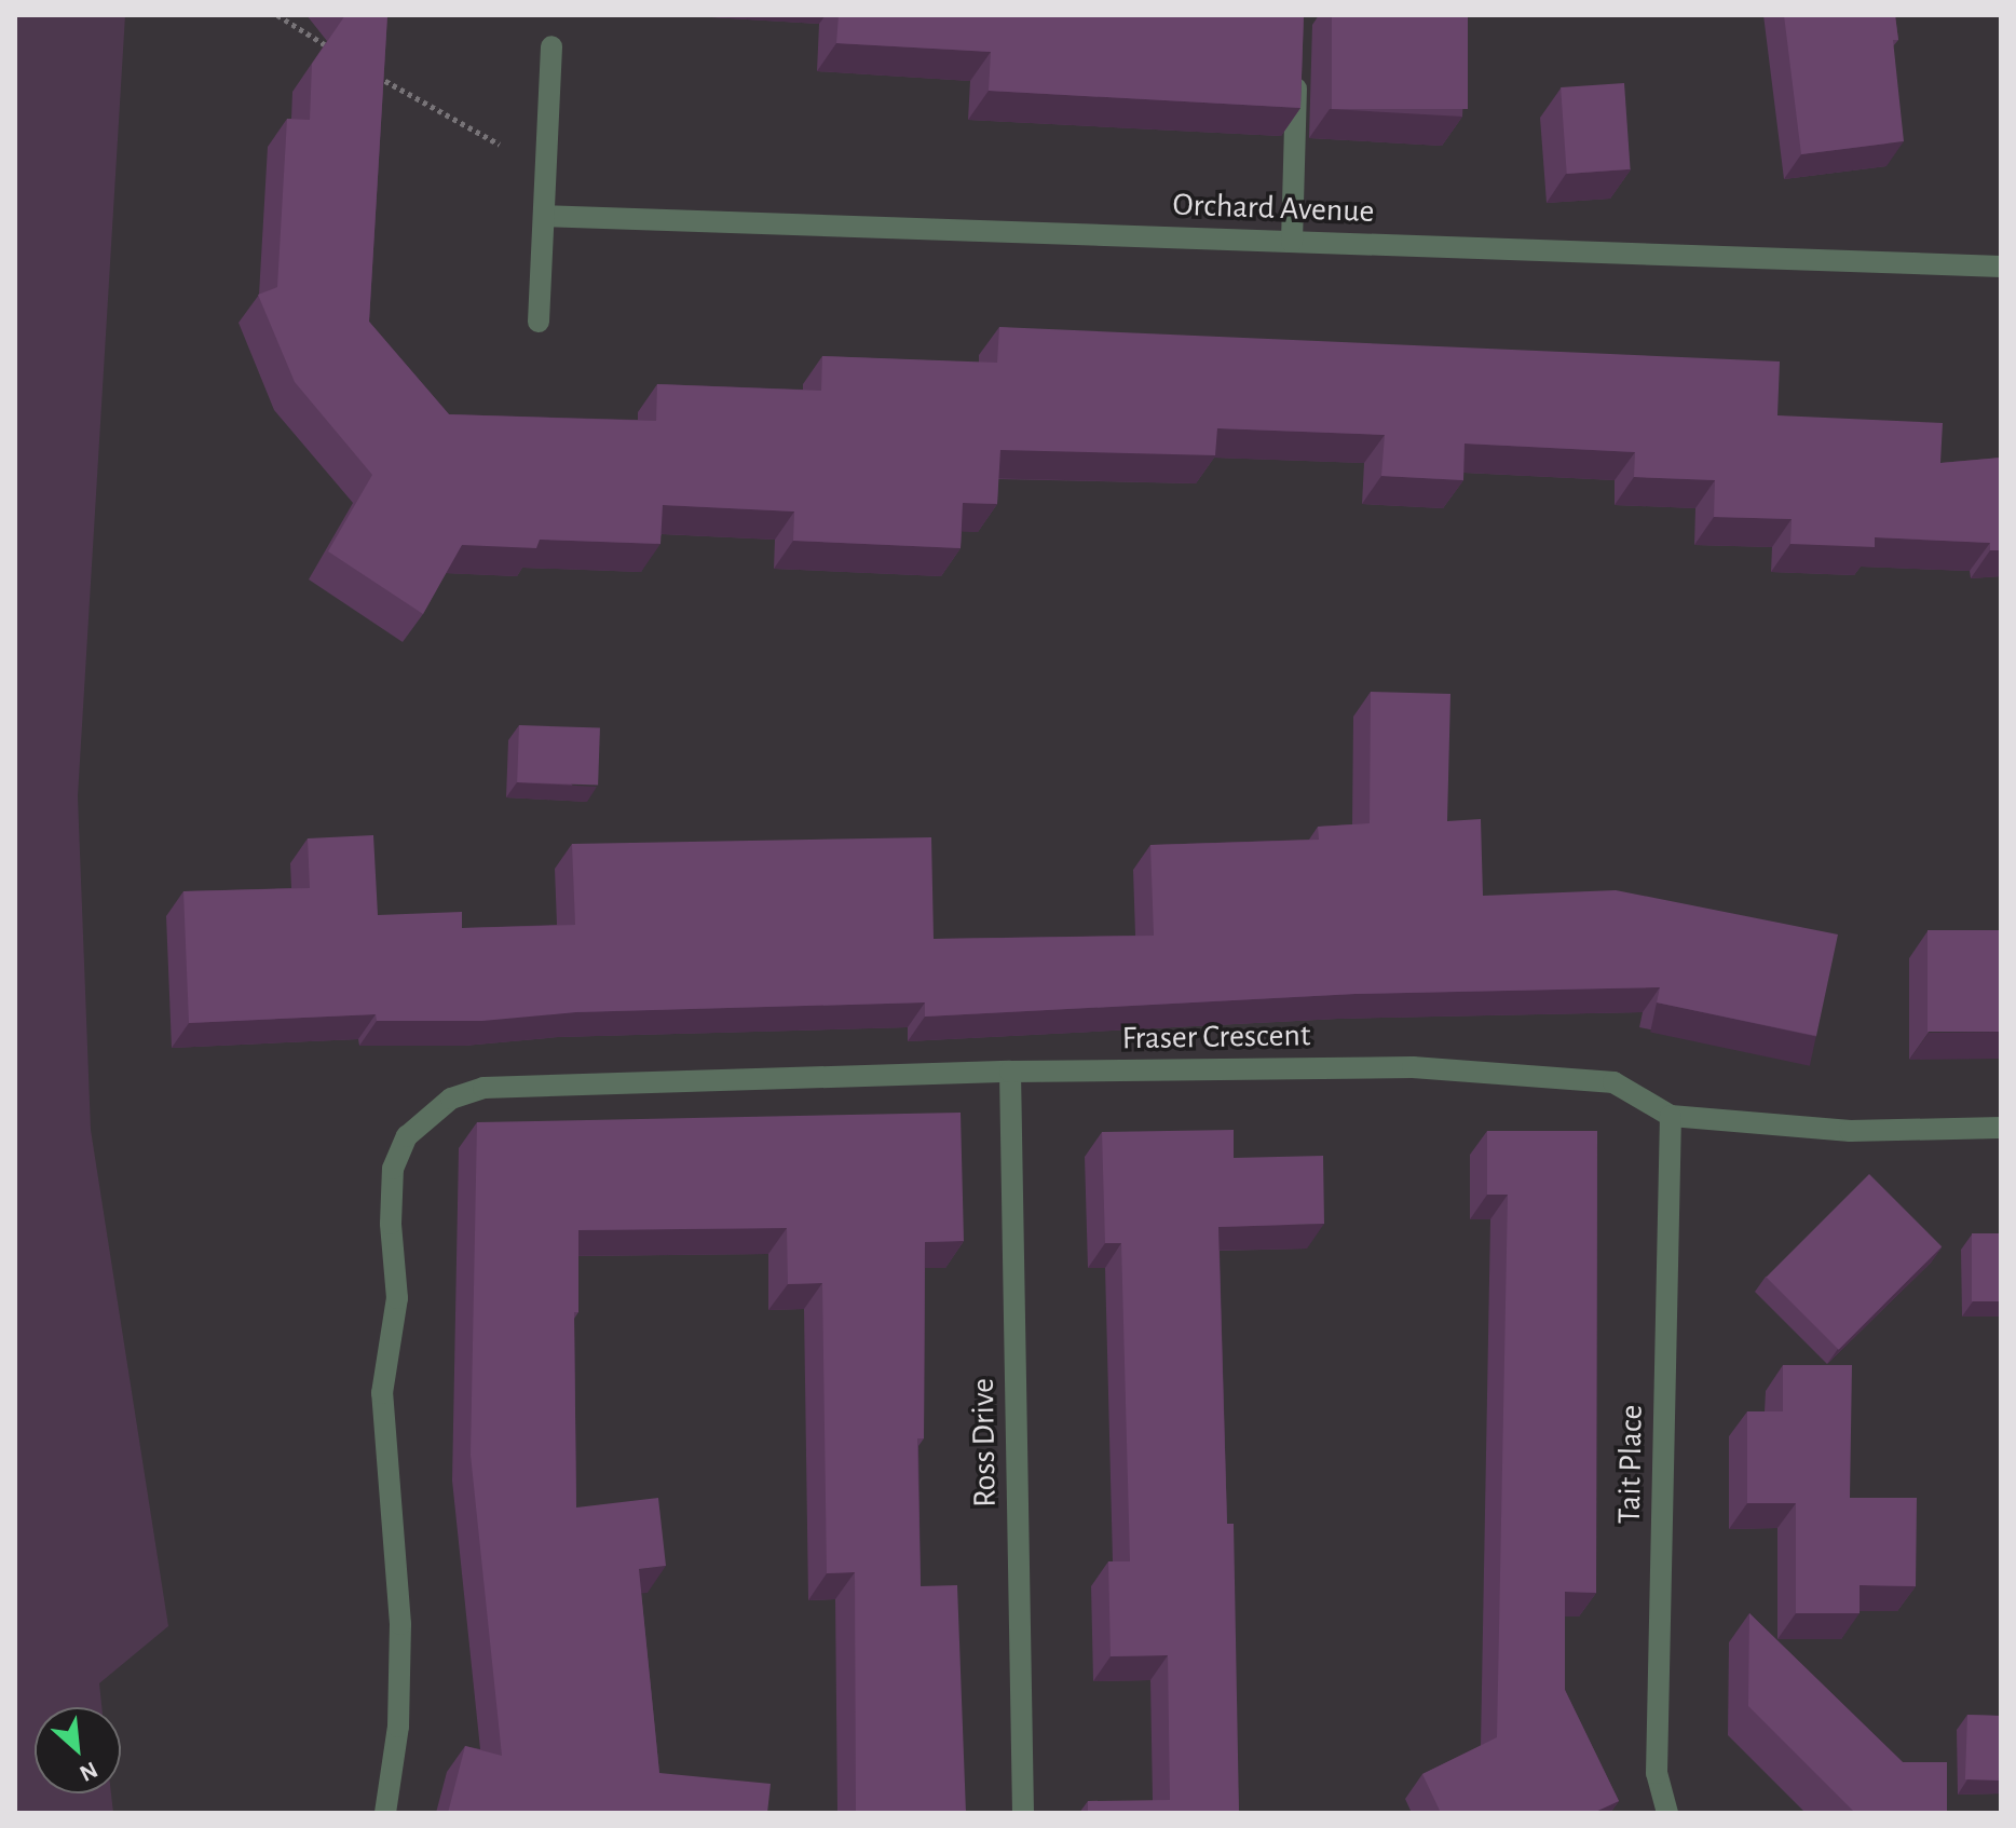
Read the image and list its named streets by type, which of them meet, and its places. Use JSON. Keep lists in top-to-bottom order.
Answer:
{
  "streets": {
    "street": [
      "Orchard Avenue",
      "Fraser Crescent",
      "Ross Drive",
      "Tait Place"
    ]
  },
  "crossings": [
    ["Fraser Crescent", "Ross Drive"],
    ["Fraser Crescent", "Tait Place"]
  ],
  "north": "bottom right"
}
